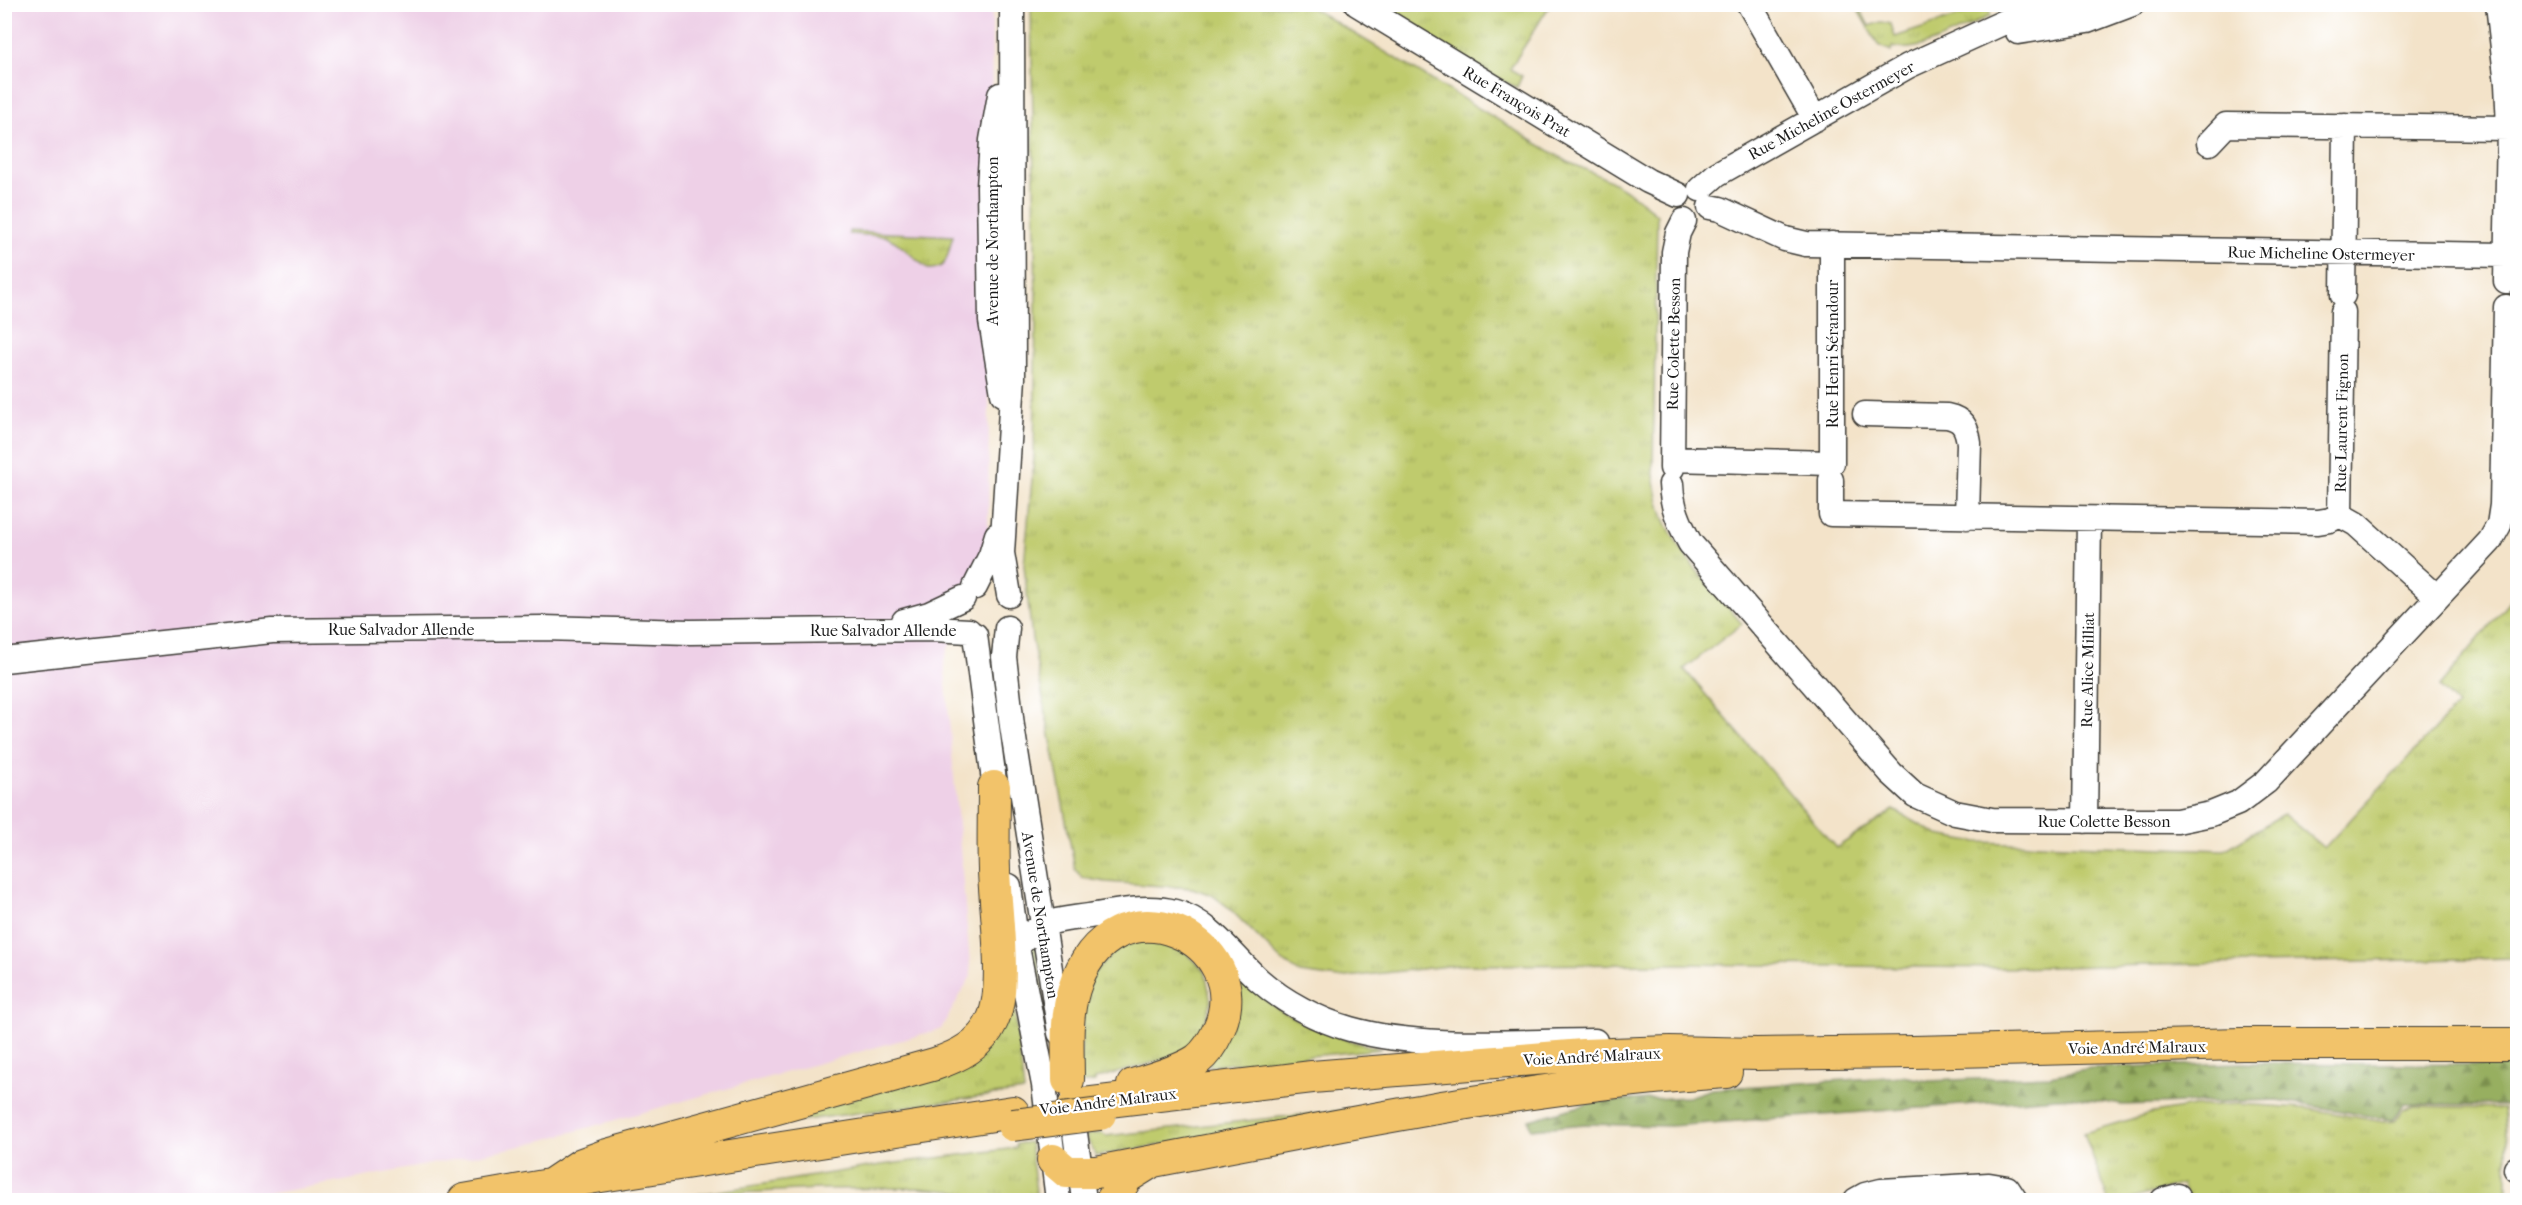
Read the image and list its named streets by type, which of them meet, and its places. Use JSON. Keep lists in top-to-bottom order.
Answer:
{
  "streets": {
    "main road": ["Voie André Malraux"],
    "street": [
      "Rue François Prat",
      "Rue Micheline Ostermeyer",
      "Avenue de Northampton",
      "Rue Colette Besson",
      "Rue Henri Sérandour",
      "Rue Laurent Fignon",
      "Rue Salvador Allende",
      "Rue Alice Milliat"
    ]
  },
  "crossings": [
    ["Rue François Prat", "Rue Micheline Ostermeyer"],
    ["Rue François Prat", "Rue Colette Besson"],
    ["Rue Micheline Ostermeyer", "Rue Colette Besson"],
    ["Rue Micheline Ostermeyer", "Rue Henri Sérandour"],
    ["Rue Micheline Ostermeyer", "Rue Laurent Fignon"],
    ["Avenue de Northampton", "Rue Salvador Allende"],
    ["Avenue de Northampton", "Voie André Malraux"],
    ["Rue Colette Besson", "Rue Laurent Fignon"],
    ["Rue Colette Besson", "Rue Alice Milliat"]
  ]
}
